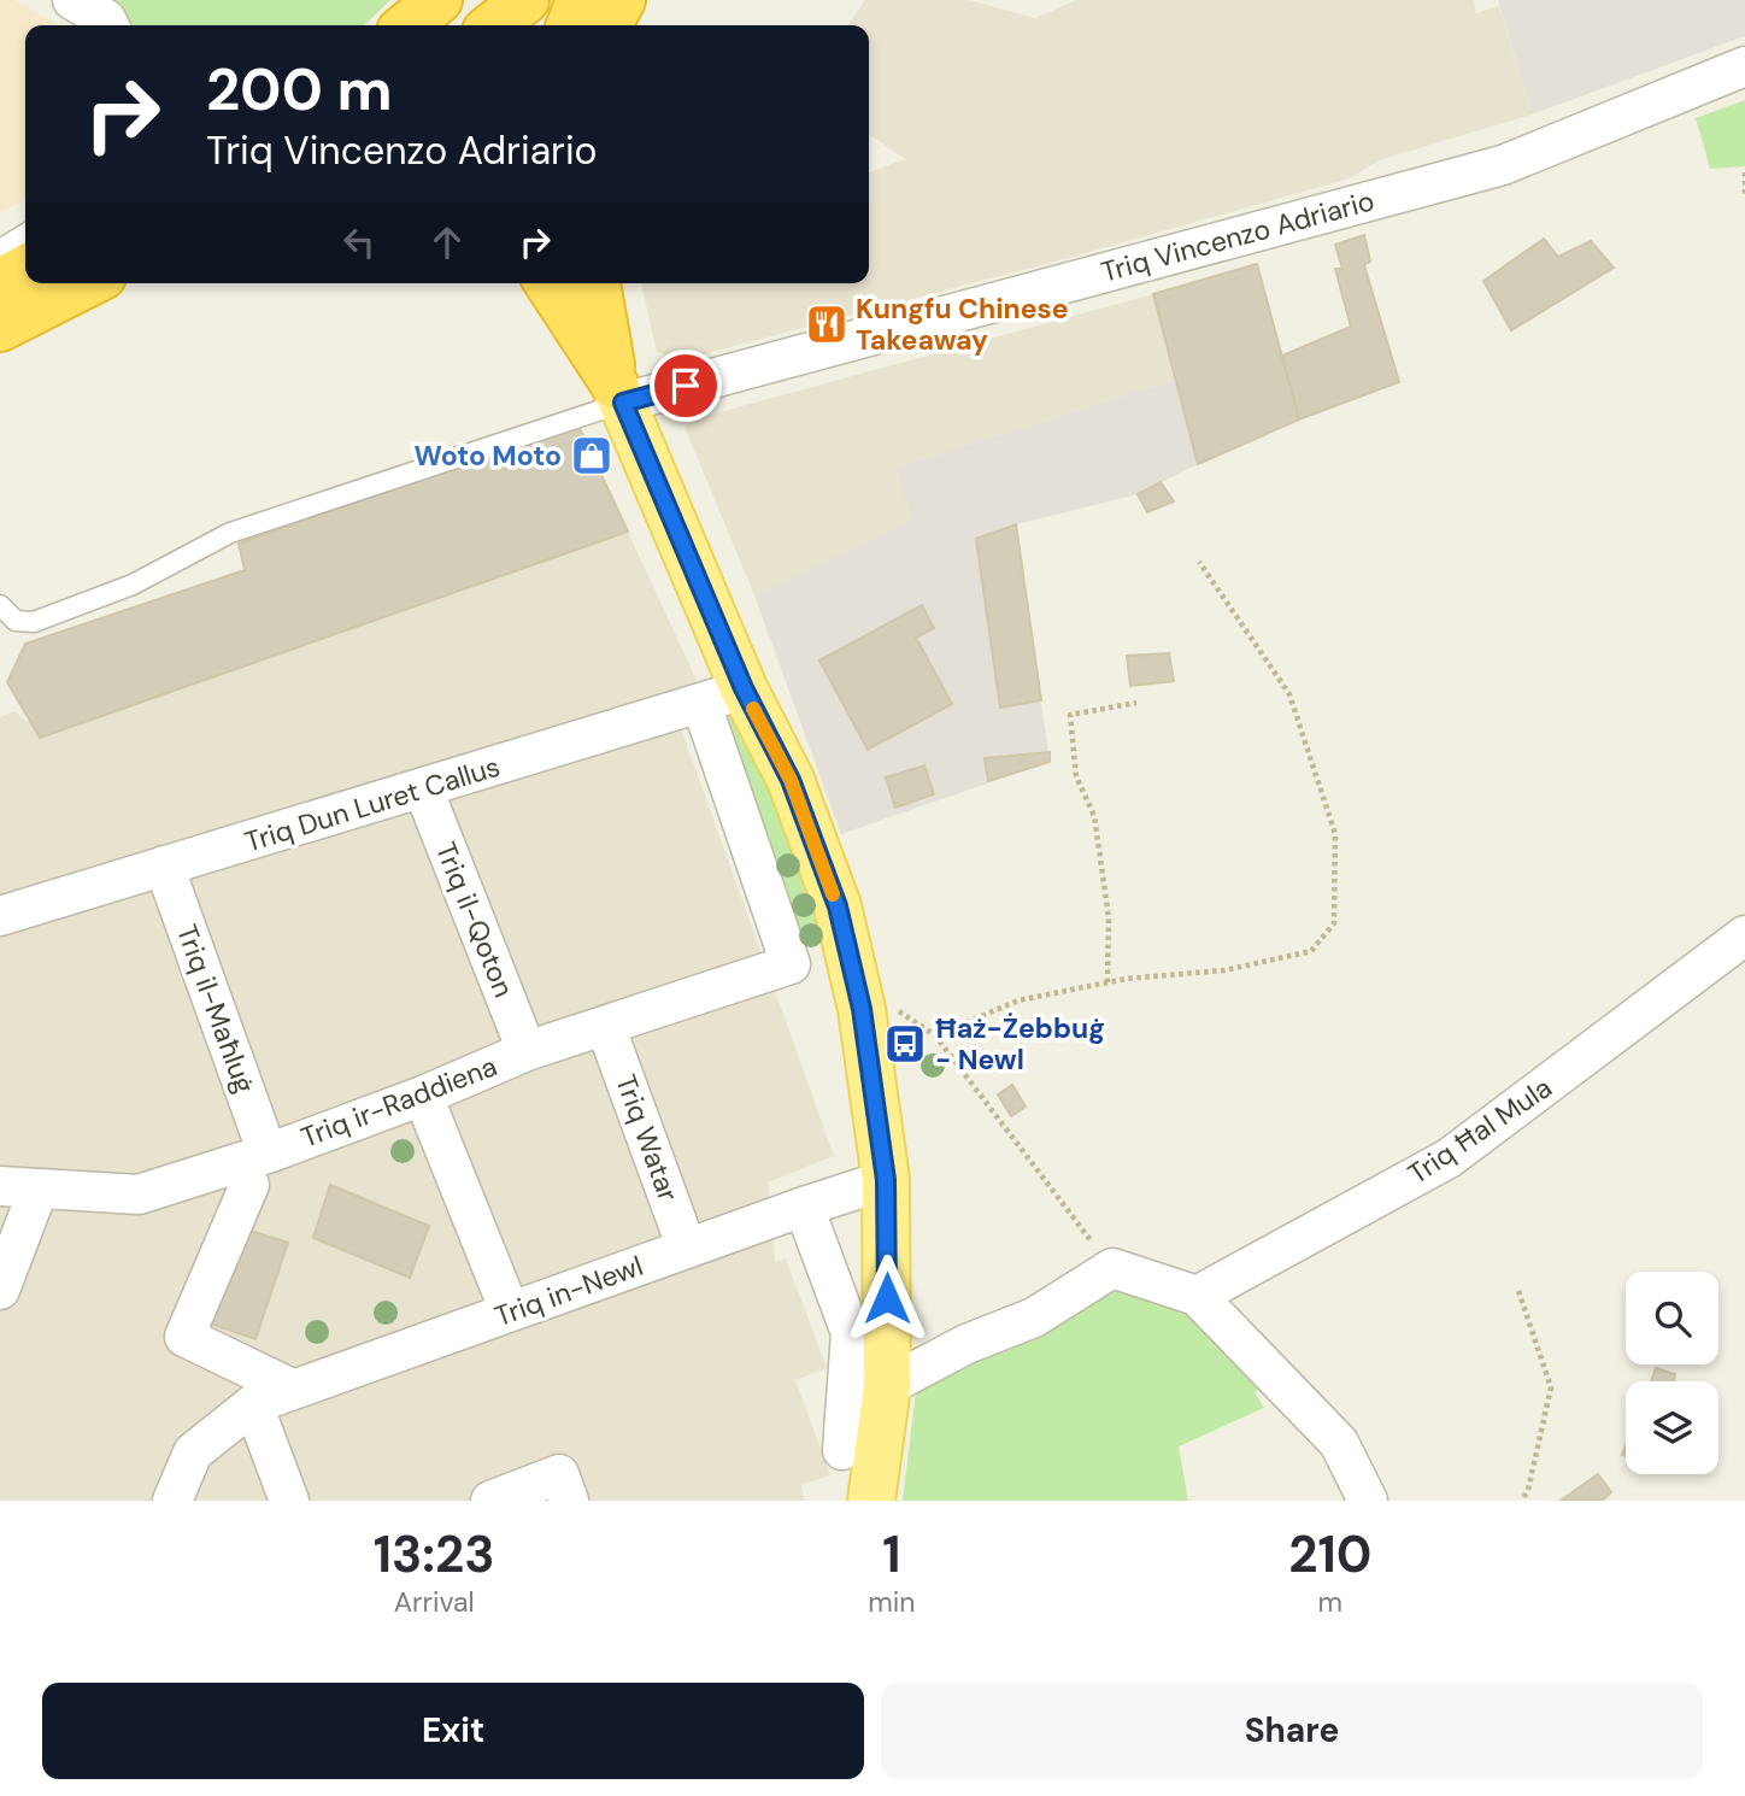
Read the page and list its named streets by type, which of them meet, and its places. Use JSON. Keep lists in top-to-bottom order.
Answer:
{
  "streets": {
    "street": [
      "Triq Vincenzo Adriario",
      "Triq Dun Luret Callus",
      "Triq il-Qoton",
      "Triq il-Maħluġ",
      "Triq ir-Raddiena",
      "Triq Ħal Mula",
      "Triq Watar",
      "Triq in-Newl"
    ]
  },
  "crossings": [
    ["Triq Dun Luret Callus", "Triq il-Qoton"],
    ["Triq Dun Luret Callus", "Triq il-Maħluġ"],
    ["Triq Dun Luret Callus", "Triq ir-Raddiena"],
    ["Triq il-Qoton", "Triq ir-Raddiena"],
    ["Triq il-Maħluġ", "Triq ir-Raddiena"],
    ["Triq ir-Raddiena", "Triq Watar"],
    ["Triq Watar", "Triq in-Newl"]
  ],
  "places": {
    "restaurant": ["Kungfu Chinese Takeaway"],
    "shop": ["Woto Moto"],
    "bus stop": ["Ħaż-Żebbuġ - Newl"]
  },
  "page": {
    "turn": ["200 m", "Triq Vincenzo Adriario"],
    "eta": [
      "13:23",
      "Arrival",
      "1",
      "min",
      "210",
      "m"
    ],
    "buttons": ["Exit", "Share"]
  }
}
